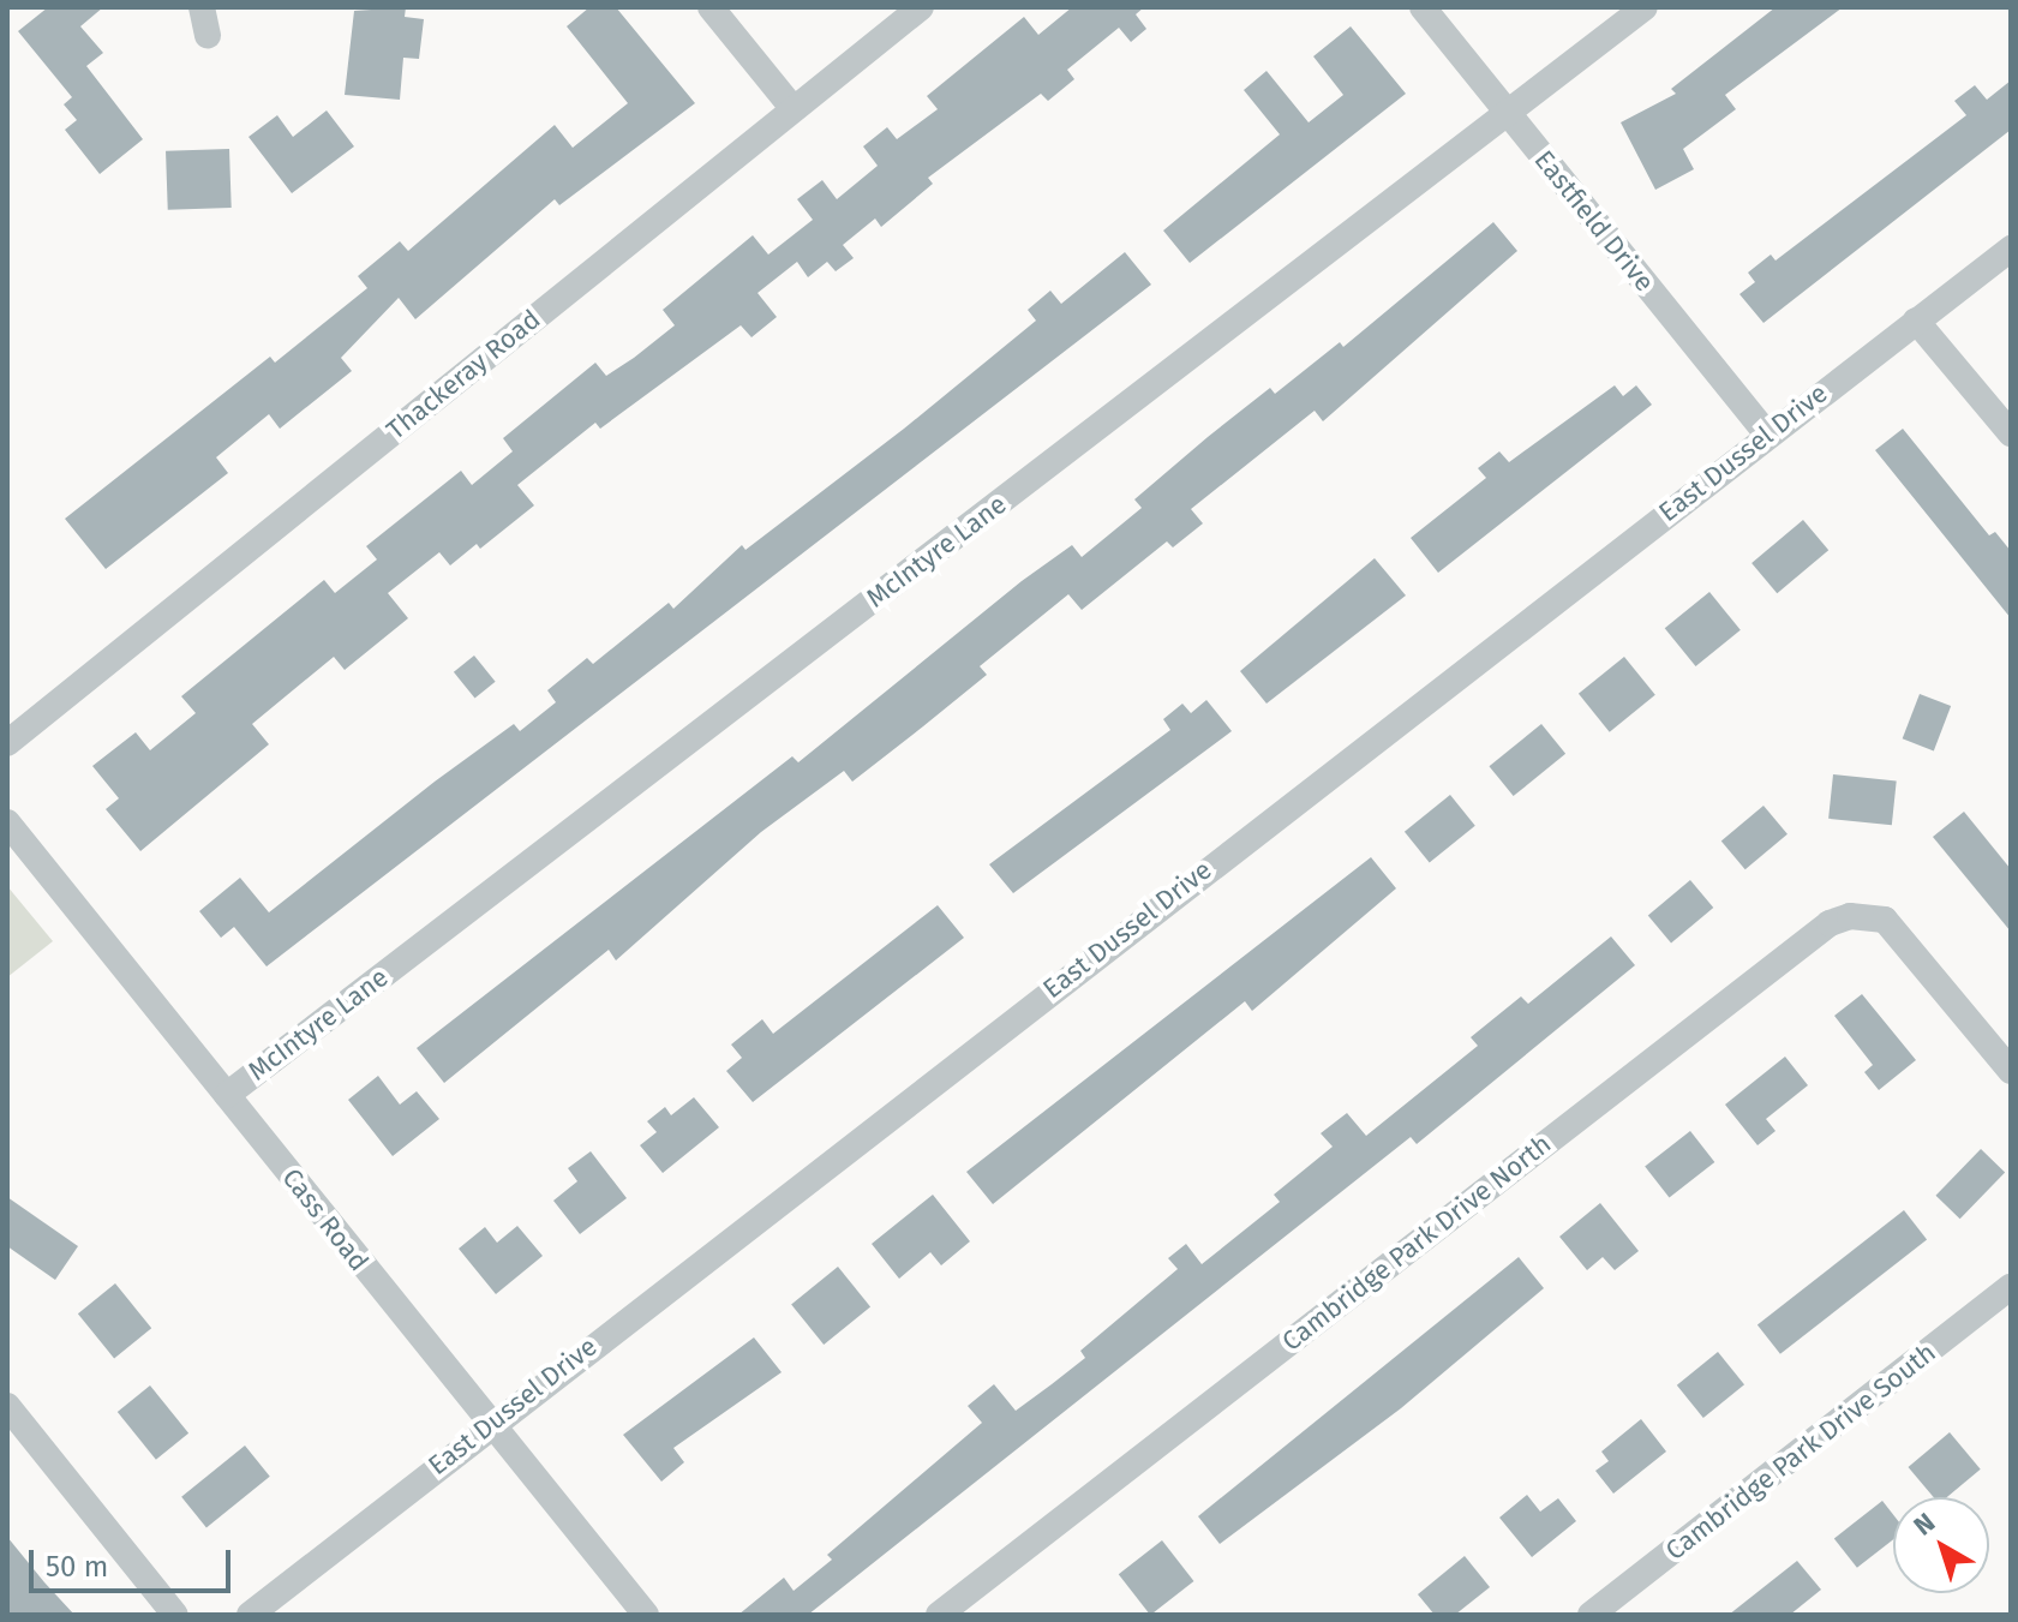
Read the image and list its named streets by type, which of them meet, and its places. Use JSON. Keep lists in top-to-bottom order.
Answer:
{
  "streets": {
    "street": [
      "Eastfield Drive",
      "Thackeray Road",
      "East Dussel Drive",
      "McIntyre Lane",
      "Cass Road",
      "Cambridge Park Drive North",
      "Cambridge Park Drive South"
    ]
  },
  "crossings": [
    ["Eastfield Drive", "East Dussel Drive"],
    ["Eastfield Drive", "McIntyre Lane"],
    ["East Dussel Drive", "Cass Road"],
    ["McIntyre Lane", "Cass Road"]
  ],
  "scale_bar": "50 m",
  "north": "top left"
}
